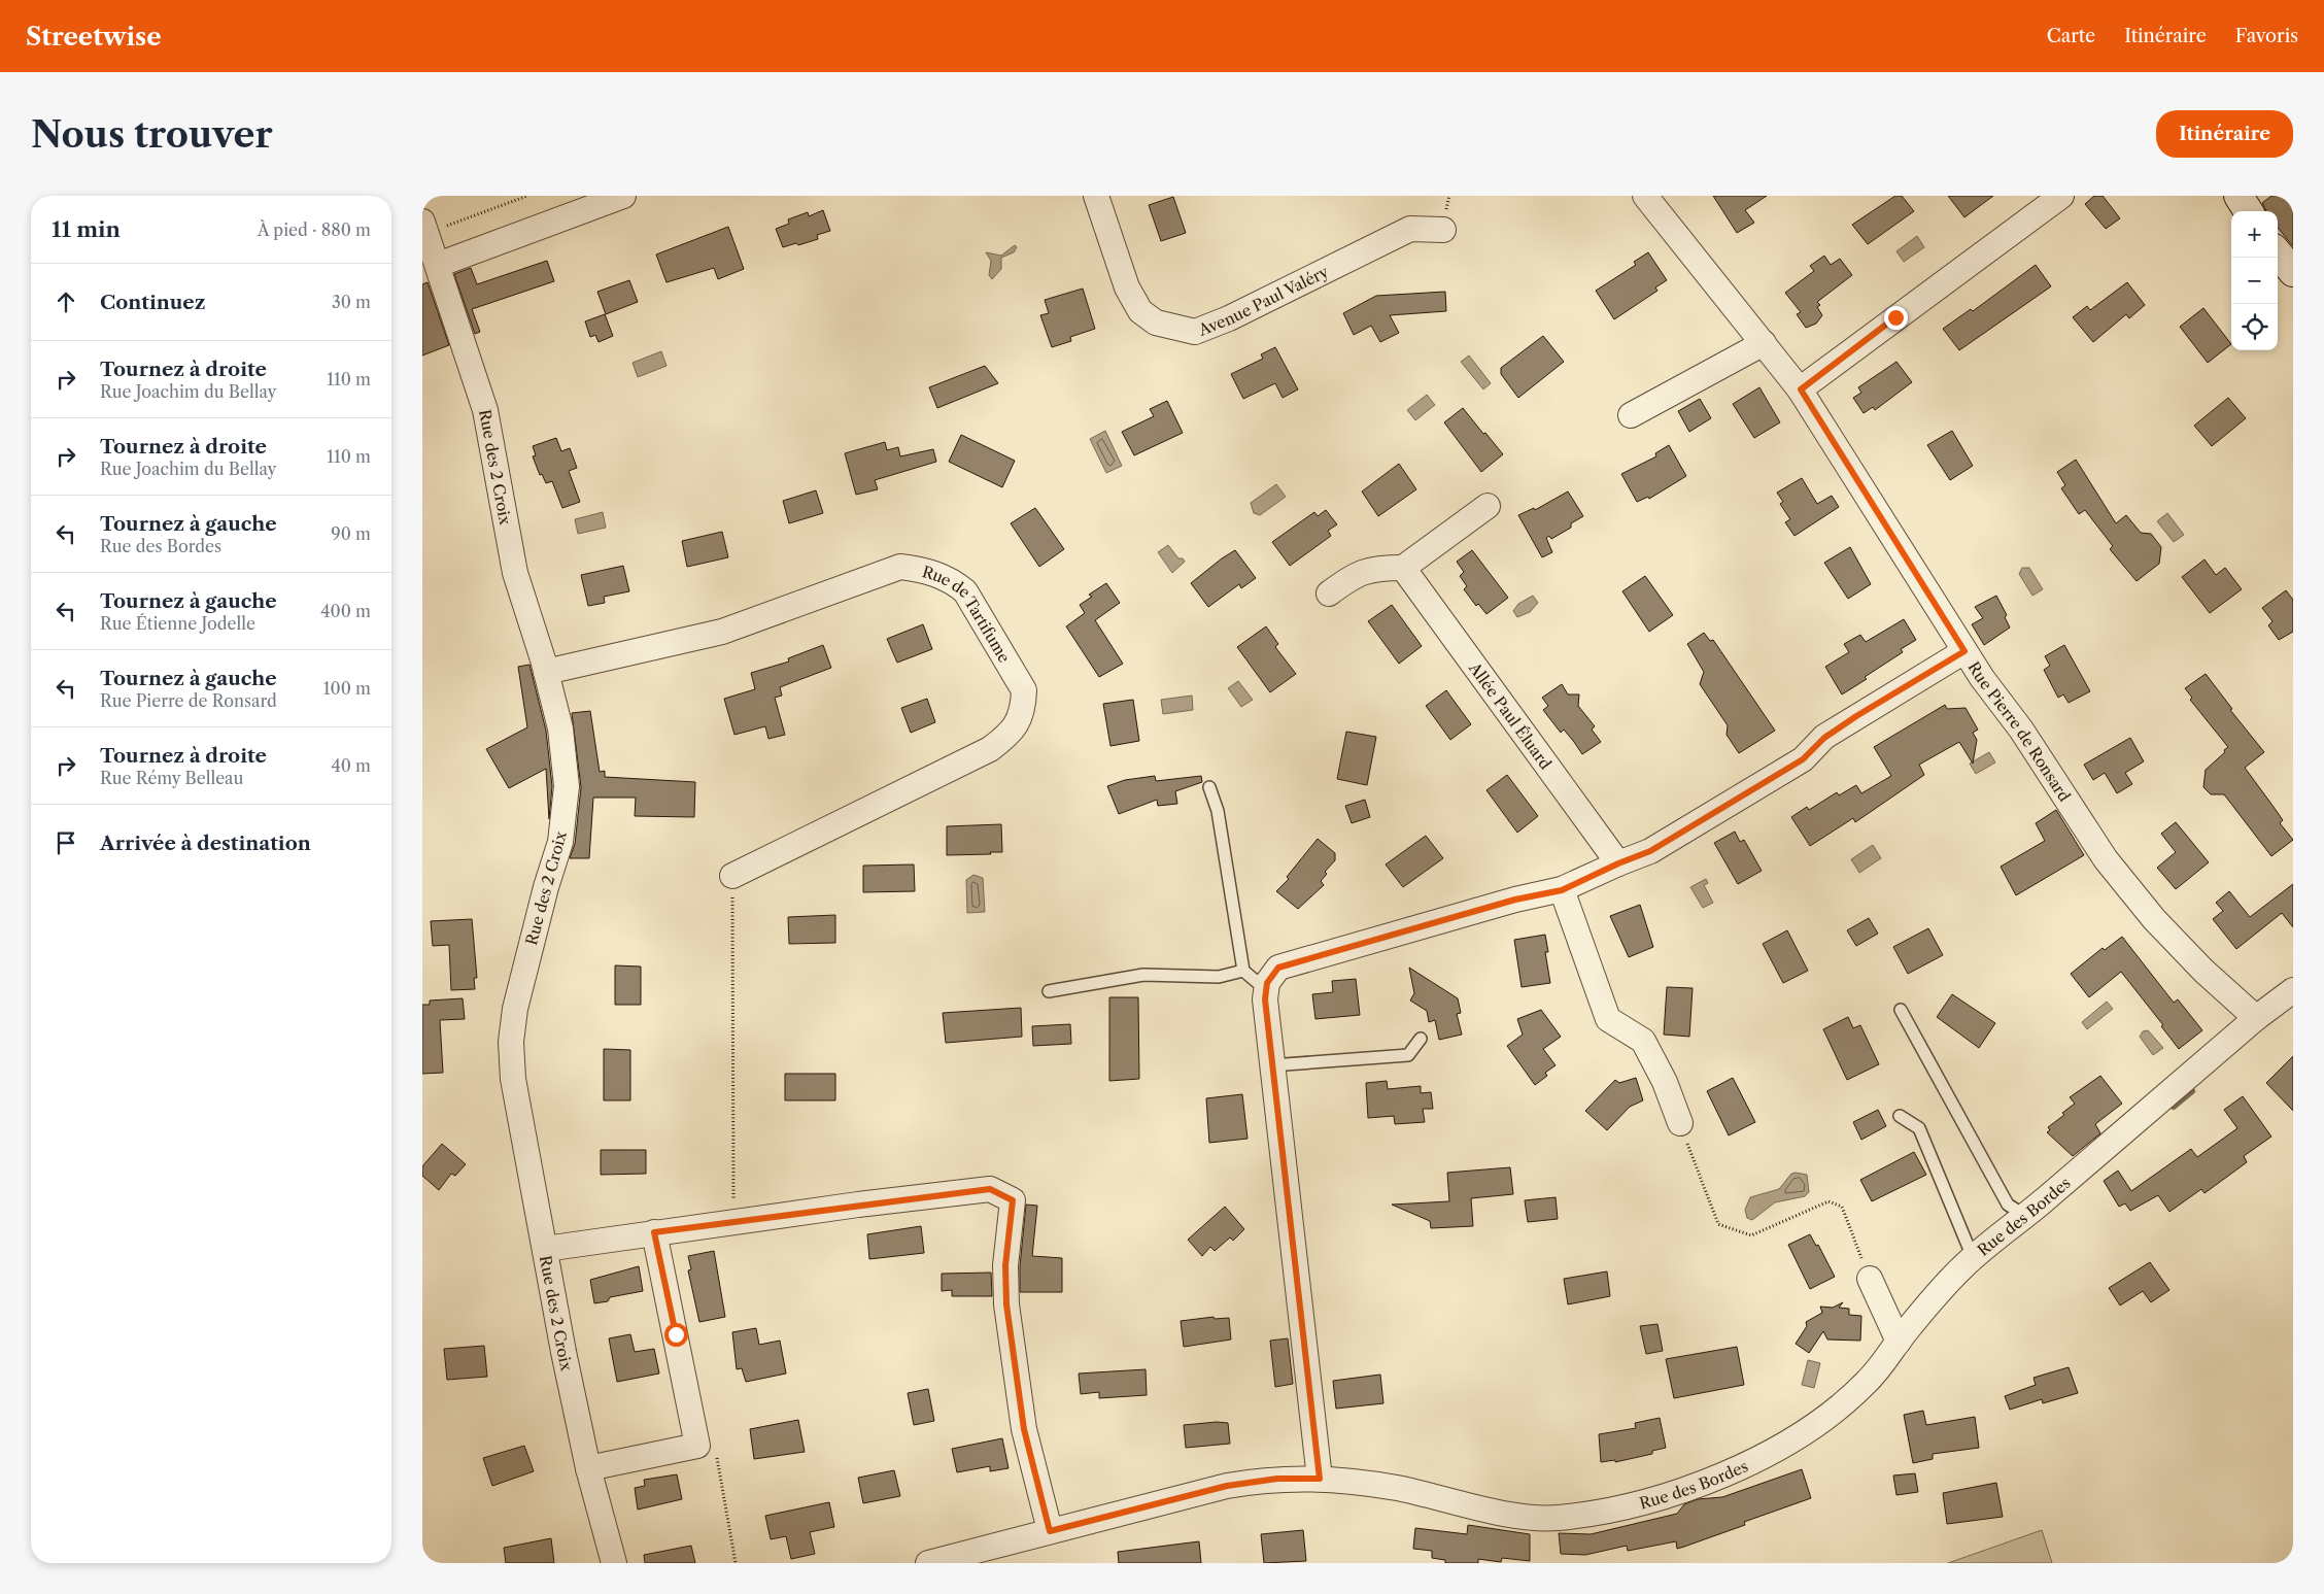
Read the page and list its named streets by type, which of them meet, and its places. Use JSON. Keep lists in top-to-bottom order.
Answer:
{
  "streets": {
    "street": [
      "Avenue Paul Valéry",
      "Rue des 2 Croix",
      "Rue de Tartifume",
      "Allée Paul Éluard",
      "Rue Pierre de Ronsard",
      "Rue des Bordes"
    ]
  },
  "crossings": [
    ["Rue des 2 Croix", "Rue de Tartifume"],
    ["Rue Pierre de Ronsard", "Rue des Bordes"]
  ],
  "page": {
    "header": "Streetwise",
    "nav": ["Carte", "Itinéraire", "Favoris"],
    "buttons": "Itinéraire",
    "title": "Nous trouver",
    "heading": ["11 min", "À pied · 880 m"],
    "map_buttons": ["+", "−"],
    "list": [
      ["Continuez", "30 m"],
      ["Tournez à droite", "Rue Joachim du Bellay", "110 m"],
      ["Tournez à droite", "Rue Joachim du Bellay", "110 m"],
      ["Tournez à gauche", "Rue des Bordes", "90 m"],
      ["Tournez à gauche", "Rue Étienne Jodelle", "400 m"],
      ["Tournez à gauche", "Rue Pierre de Ronsard", "100 m"],
      ["Tournez à droite", "Rue Rémy Belleau", "40 m"],
      "Arrivée à destination"
    ]
  }
}
